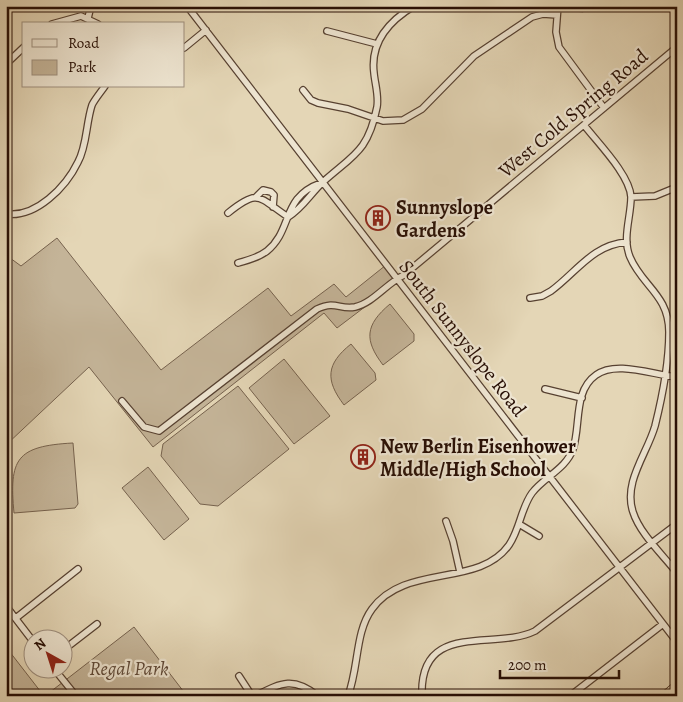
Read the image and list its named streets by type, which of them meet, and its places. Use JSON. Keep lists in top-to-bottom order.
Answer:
{
  "streets": {
    "street": ["West Cold Spring Road", "South Sunnyslope Road"]
  },
  "crossings": [
    ["West Cold Spring Road", "South Sunnyslope Road"]
  ],
  "parks": ["Regal Park"],
  "places": {
    "building": ["Sunnyslope Gardens", "New Berlin Eisenhower Middle/High School"]
  },
  "legend": ["Road", "Park"],
  "scale_bar": "200 m",
  "north": "top left"
}
